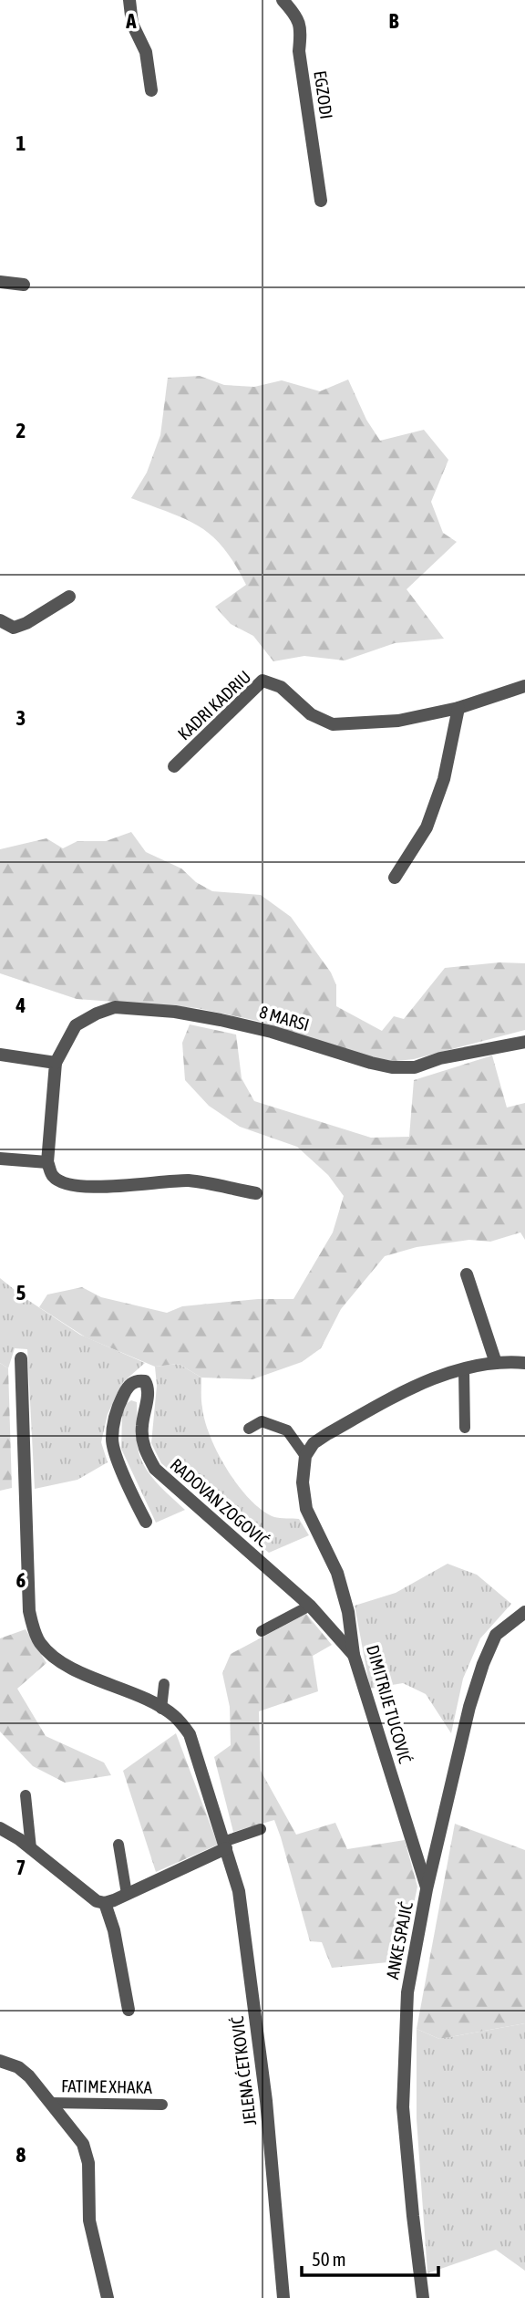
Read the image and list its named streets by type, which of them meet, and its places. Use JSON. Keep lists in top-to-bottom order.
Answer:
{
  "streets": {
    "street": [
      "EGZODI",
      "KADRI KADRIU",
      "8 MARSI",
      "RADOVAN ZOGOVIĆ",
      "DIMITRIJE TUCOVIĆ",
      "ANKE SPAJIĆ",
      "JELENA ĆETKOVIĆ",
      "FATIME XHAKA"
    ]
  },
  "crossings": [
    ["RADOVAN ZOGOVIĆ", "DIMITRIJE TUCOVIĆ"],
    ["DIMITRIJE TUCOVIĆ", "ANKE SPAJIĆ"]
  ],
  "scale_bar": "50 m",
  "grid": {
    "columns": ["A", "B"],
    "rows": [
      "1",
      "2",
      "3",
      "4",
      "5",
      "6",
      "7",
      "8"
    ]
  }
}
